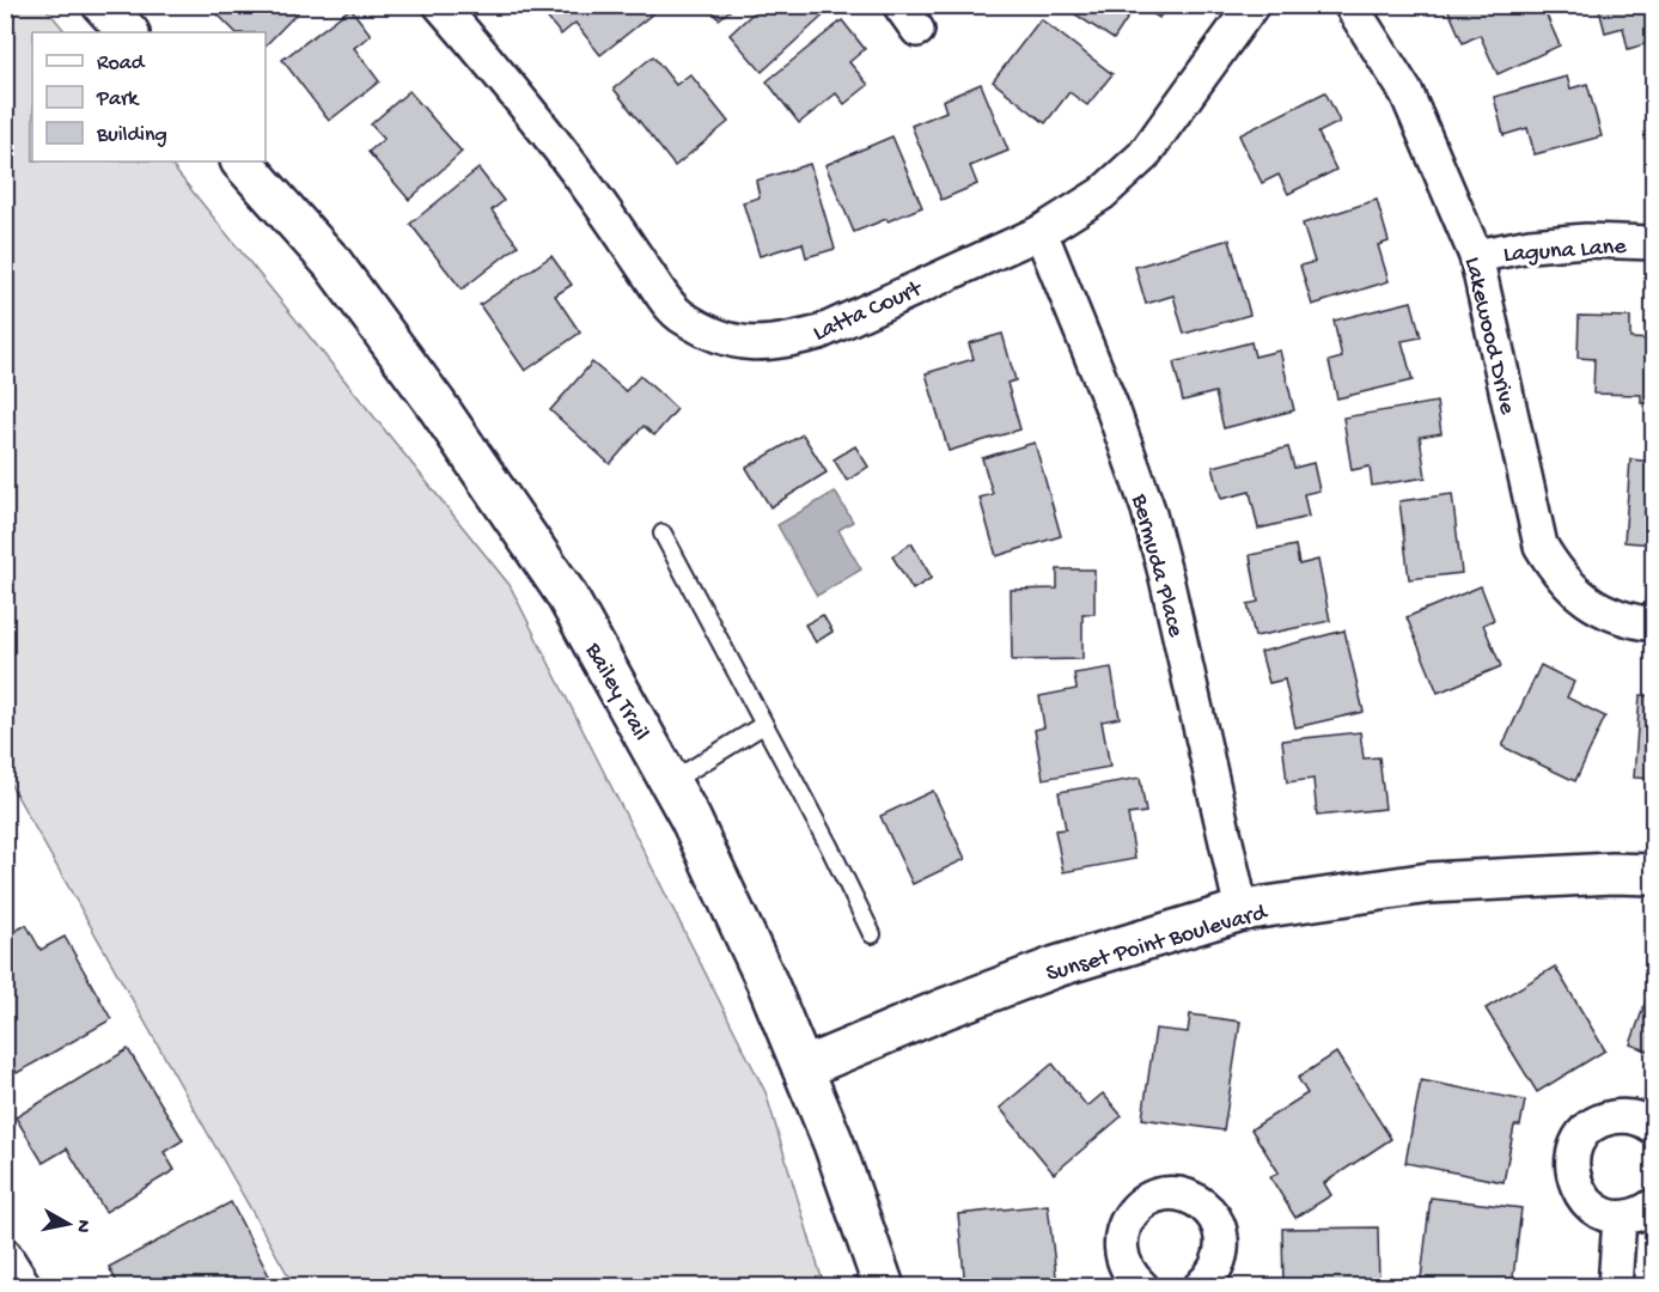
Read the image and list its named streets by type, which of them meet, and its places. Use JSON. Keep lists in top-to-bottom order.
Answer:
{
  "streets": {
    "street": [
      "Laguna Lane",
      "Latta Court",
      "Lakewood Drive",
      "Bermuda Place",
      "Bailey Trail",
      "Sunset Point Boulevard"
    ]
  },
  "crossings": [
    ["Laguna Lane", "Lakewood Drive"],
    ["Latta Court", "Bermuda Place"],
    ["Bermuda Place", "Sunset Point Boulevard"],
    ["Bailey Trail", "Sunset Point Boulevard"]
  ],
  "legend": ["Road", "Park", "Building"],
  "north": "right"
}
